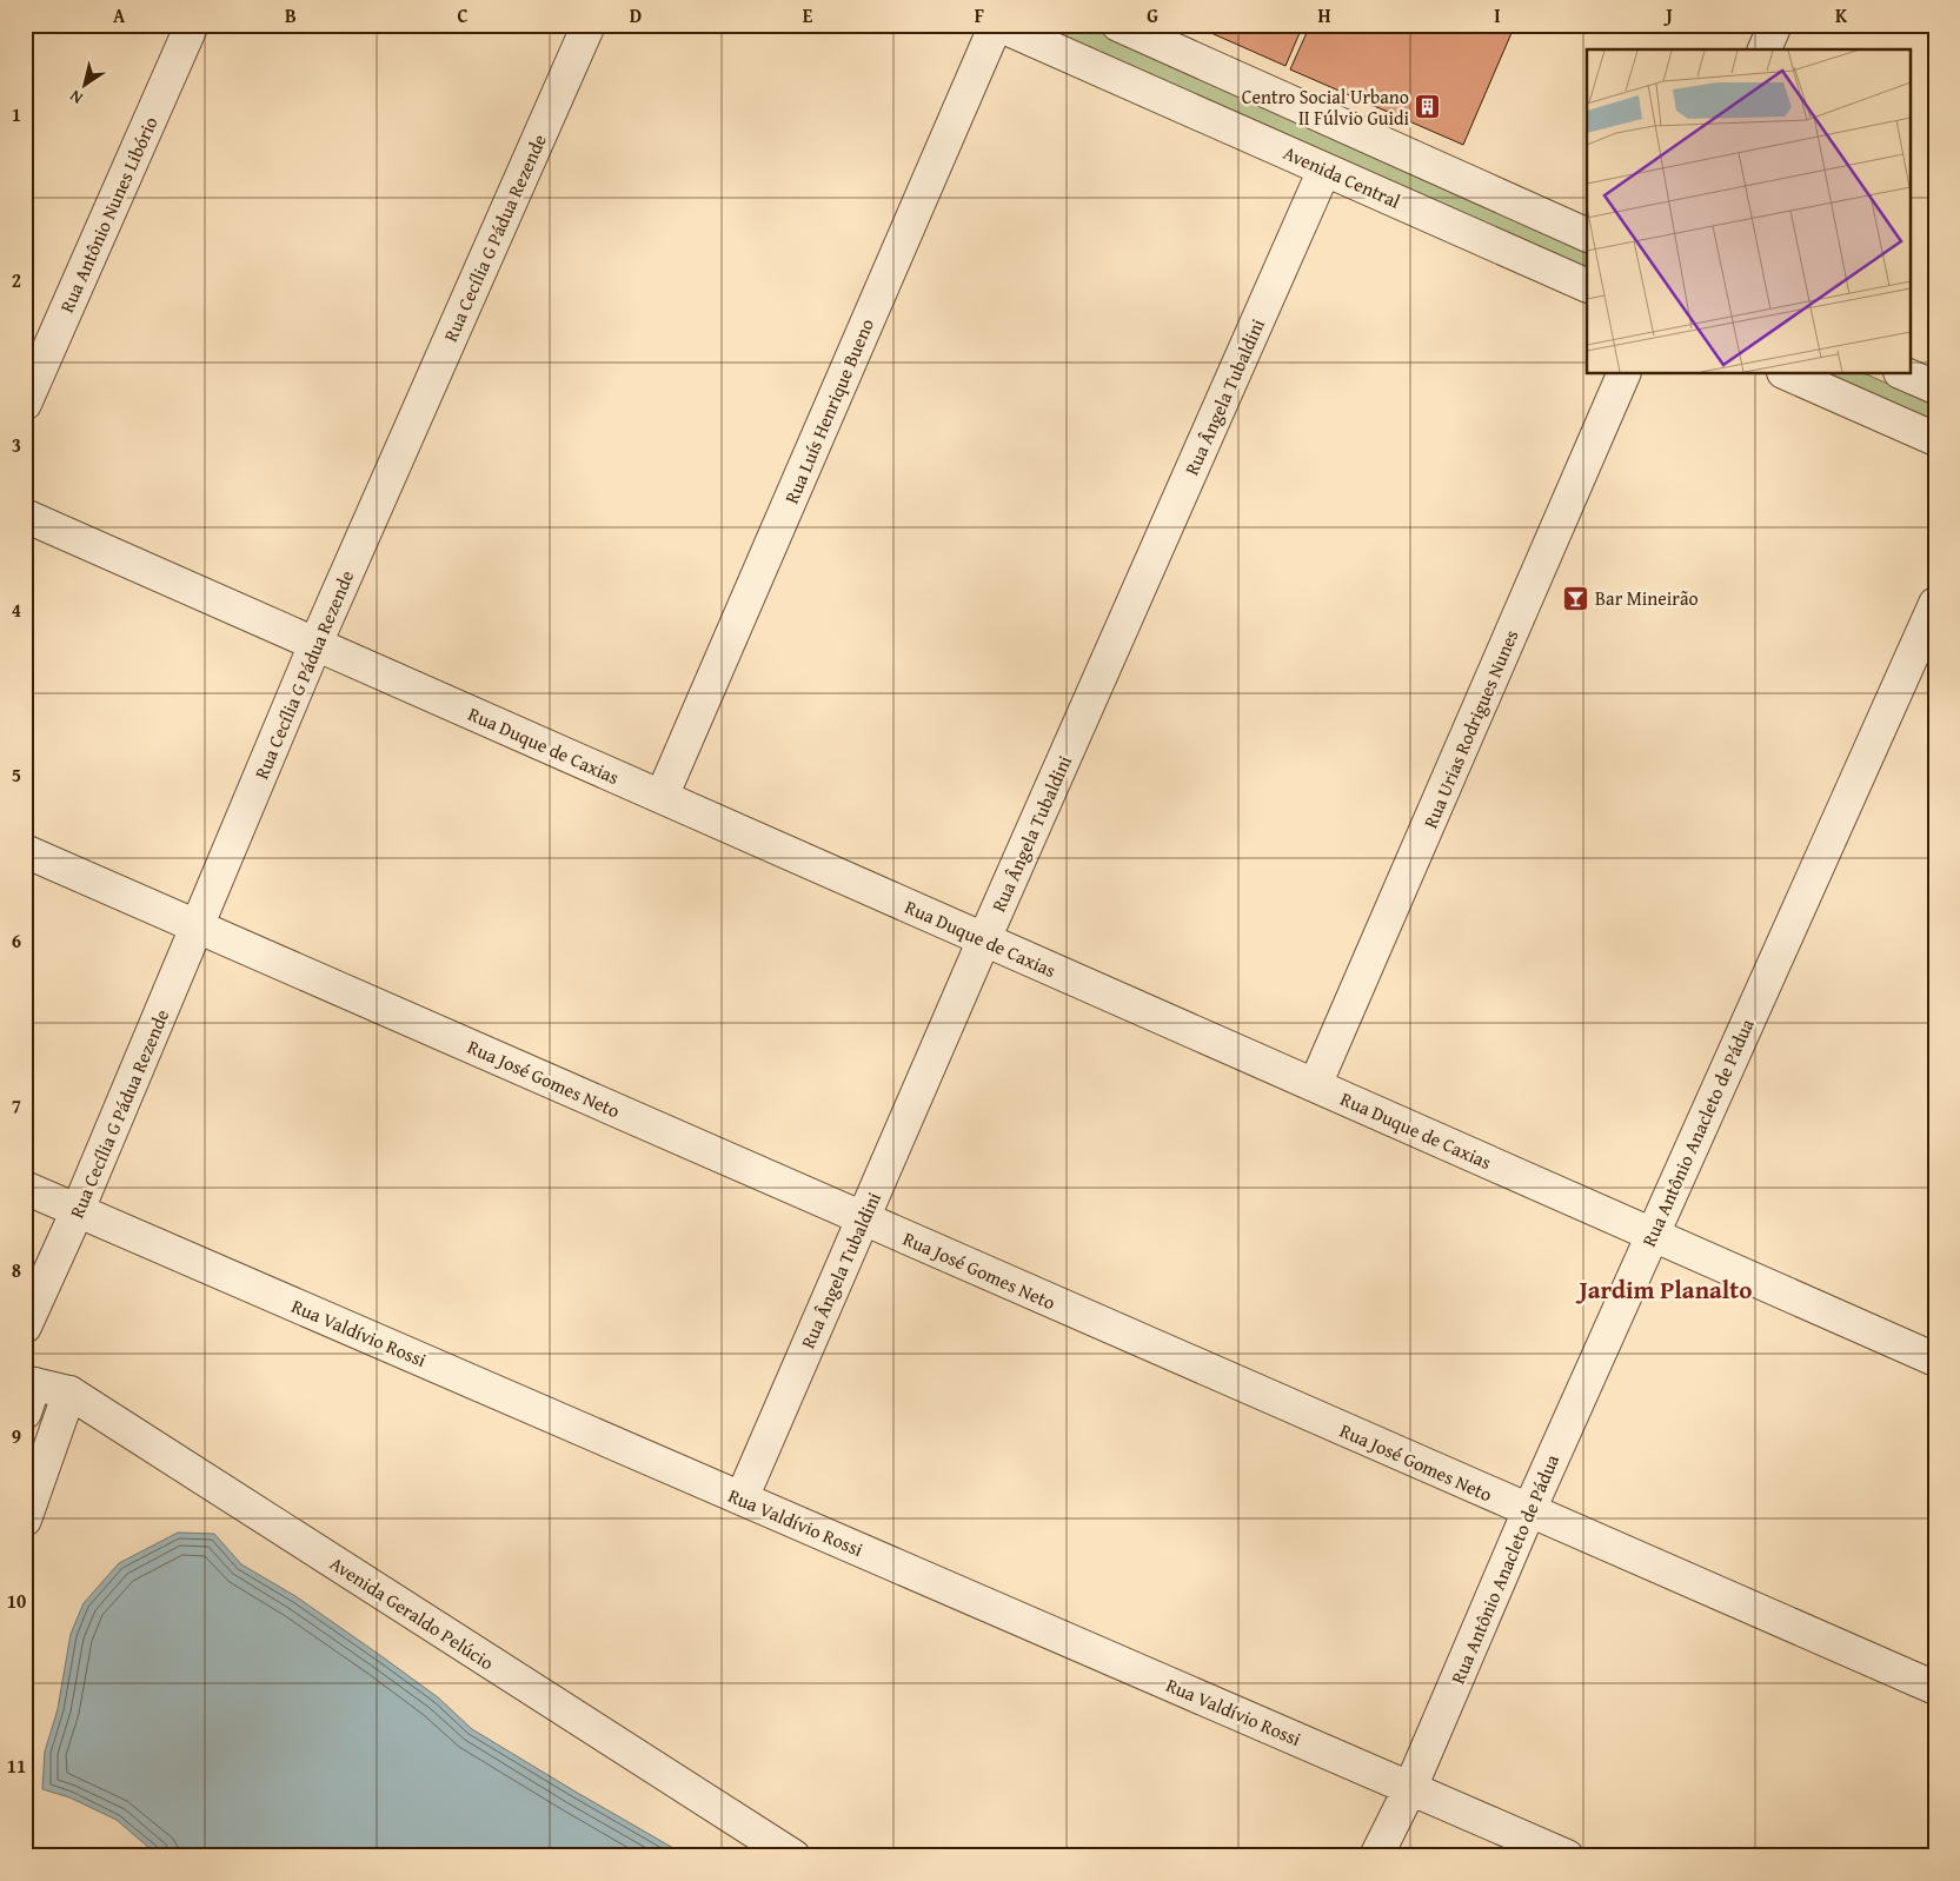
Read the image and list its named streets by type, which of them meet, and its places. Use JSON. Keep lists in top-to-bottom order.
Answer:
{
  "streets": {
    "street": [
      "Avenida Central",
      "Rua Antônio Nunes Libório",
      "Rua Cecília G Pádua Rezende",
      "Rua Ângela Tubaldini",
      "Rua Luís Henrique Bueno",
      "Rua Urias Rodrigues Nunes",
      "Rua Duque de Caxias",
      "Rua José Gomes Neto",
      "Rua Antônio Anacleto de Pádua",
      "Rua Valdívio Rossi",
      "Avenida Geraldo Pelúcio"
    ]
  },
  "crossings": [
    ["Avenida Central", "Rua Ângela Tubaldini"],
    ["Avenida Central", "Rua Luís Henrique Bueno"],
    ["Rua Cecília G Pádua Rezende", "Rua Duque de Caxias"],
    ["Rua Cecília G Pádua Rezende", "Rua José Gomes Neto"],
    ["Rua Cecília G Pádua Rezende", "Rua Valdívio Rossi"],
    ["Rua Ângela Tubaldini", "Rua Duque de Caxias"],
    ["Rua Ângela Tubaldini", "Rua José Gomes Neto"],
    ["Rua Ângela Tubaldini", "Rua Valdívio Rossi"],
    ["Rua Luís Henrique Bueno", "Rua Duque de Caxias"],
    ["Rua Urias Rodrigues Nunes", "Rua Duque de Caxias"],
    ["Rua Duque de Caxias", "Rua Antônio Anacleto de Pádua"],
    ["Rua José Gomes Neto", "Rua Antônio Anacleto de Pádua"],
    ["Rua Antônio Anacleto de Pádua", "Rua Valdívio Rossi"]
  ],
  "districts": ["Jardim Planalto"],
  "places": {
    "building": ["Centro Social Urbano II Fúlvio Guidi"],
    "bar": ["Bar Mineirão"]
  },
  "north": "bottom left",
  "grid": {
    "columns": [
      "A",
      "B",
      "C",
      "D",
      "E",
      "F",
      "G",
      "H",
      "I",
      "J",
      "K"
    ],
    "rows": [
      "1",
      "2",
      "3",
      "4",
      "5",
      "6",
      "7",
      "8",
      "9",
      "10",
      "11"
    ]
  }
}
